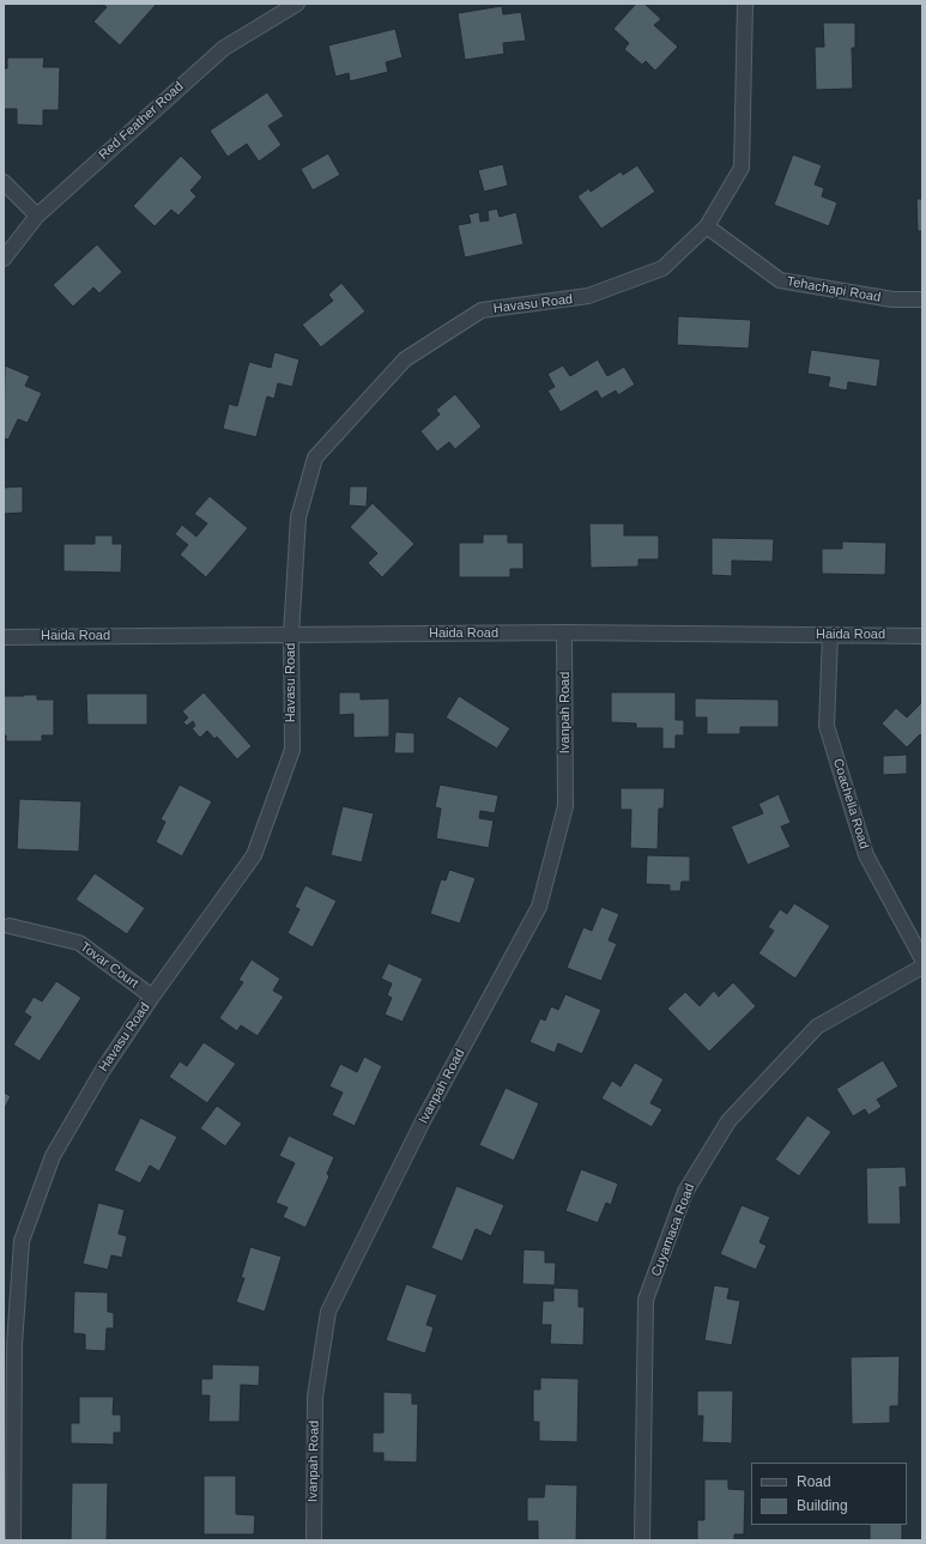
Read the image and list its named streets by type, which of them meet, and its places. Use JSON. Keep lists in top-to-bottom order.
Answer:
{
  "streets": {
    "street": [
      "Red Feather Road",
      "Tehachapi Road",
      "Havasu Road",
      "Haida Road",
      "Ivanpah Road",
      "Coachella Road",
      "Tovar Court",
      "Cuyamaca Road"
    ]
  },
  "crossings": [
    ["Tehachapi Road", "Havasu Road"],
    ["Havasu Road", "Haida Road"],
    ["Havasu Road", "Tovar Court"],
    ["Haida Road", "Ivanpah Road"],
    ["Haida Road", "Coachella Road"]
  ],
  "legend": ["Road", "Building"]
}
